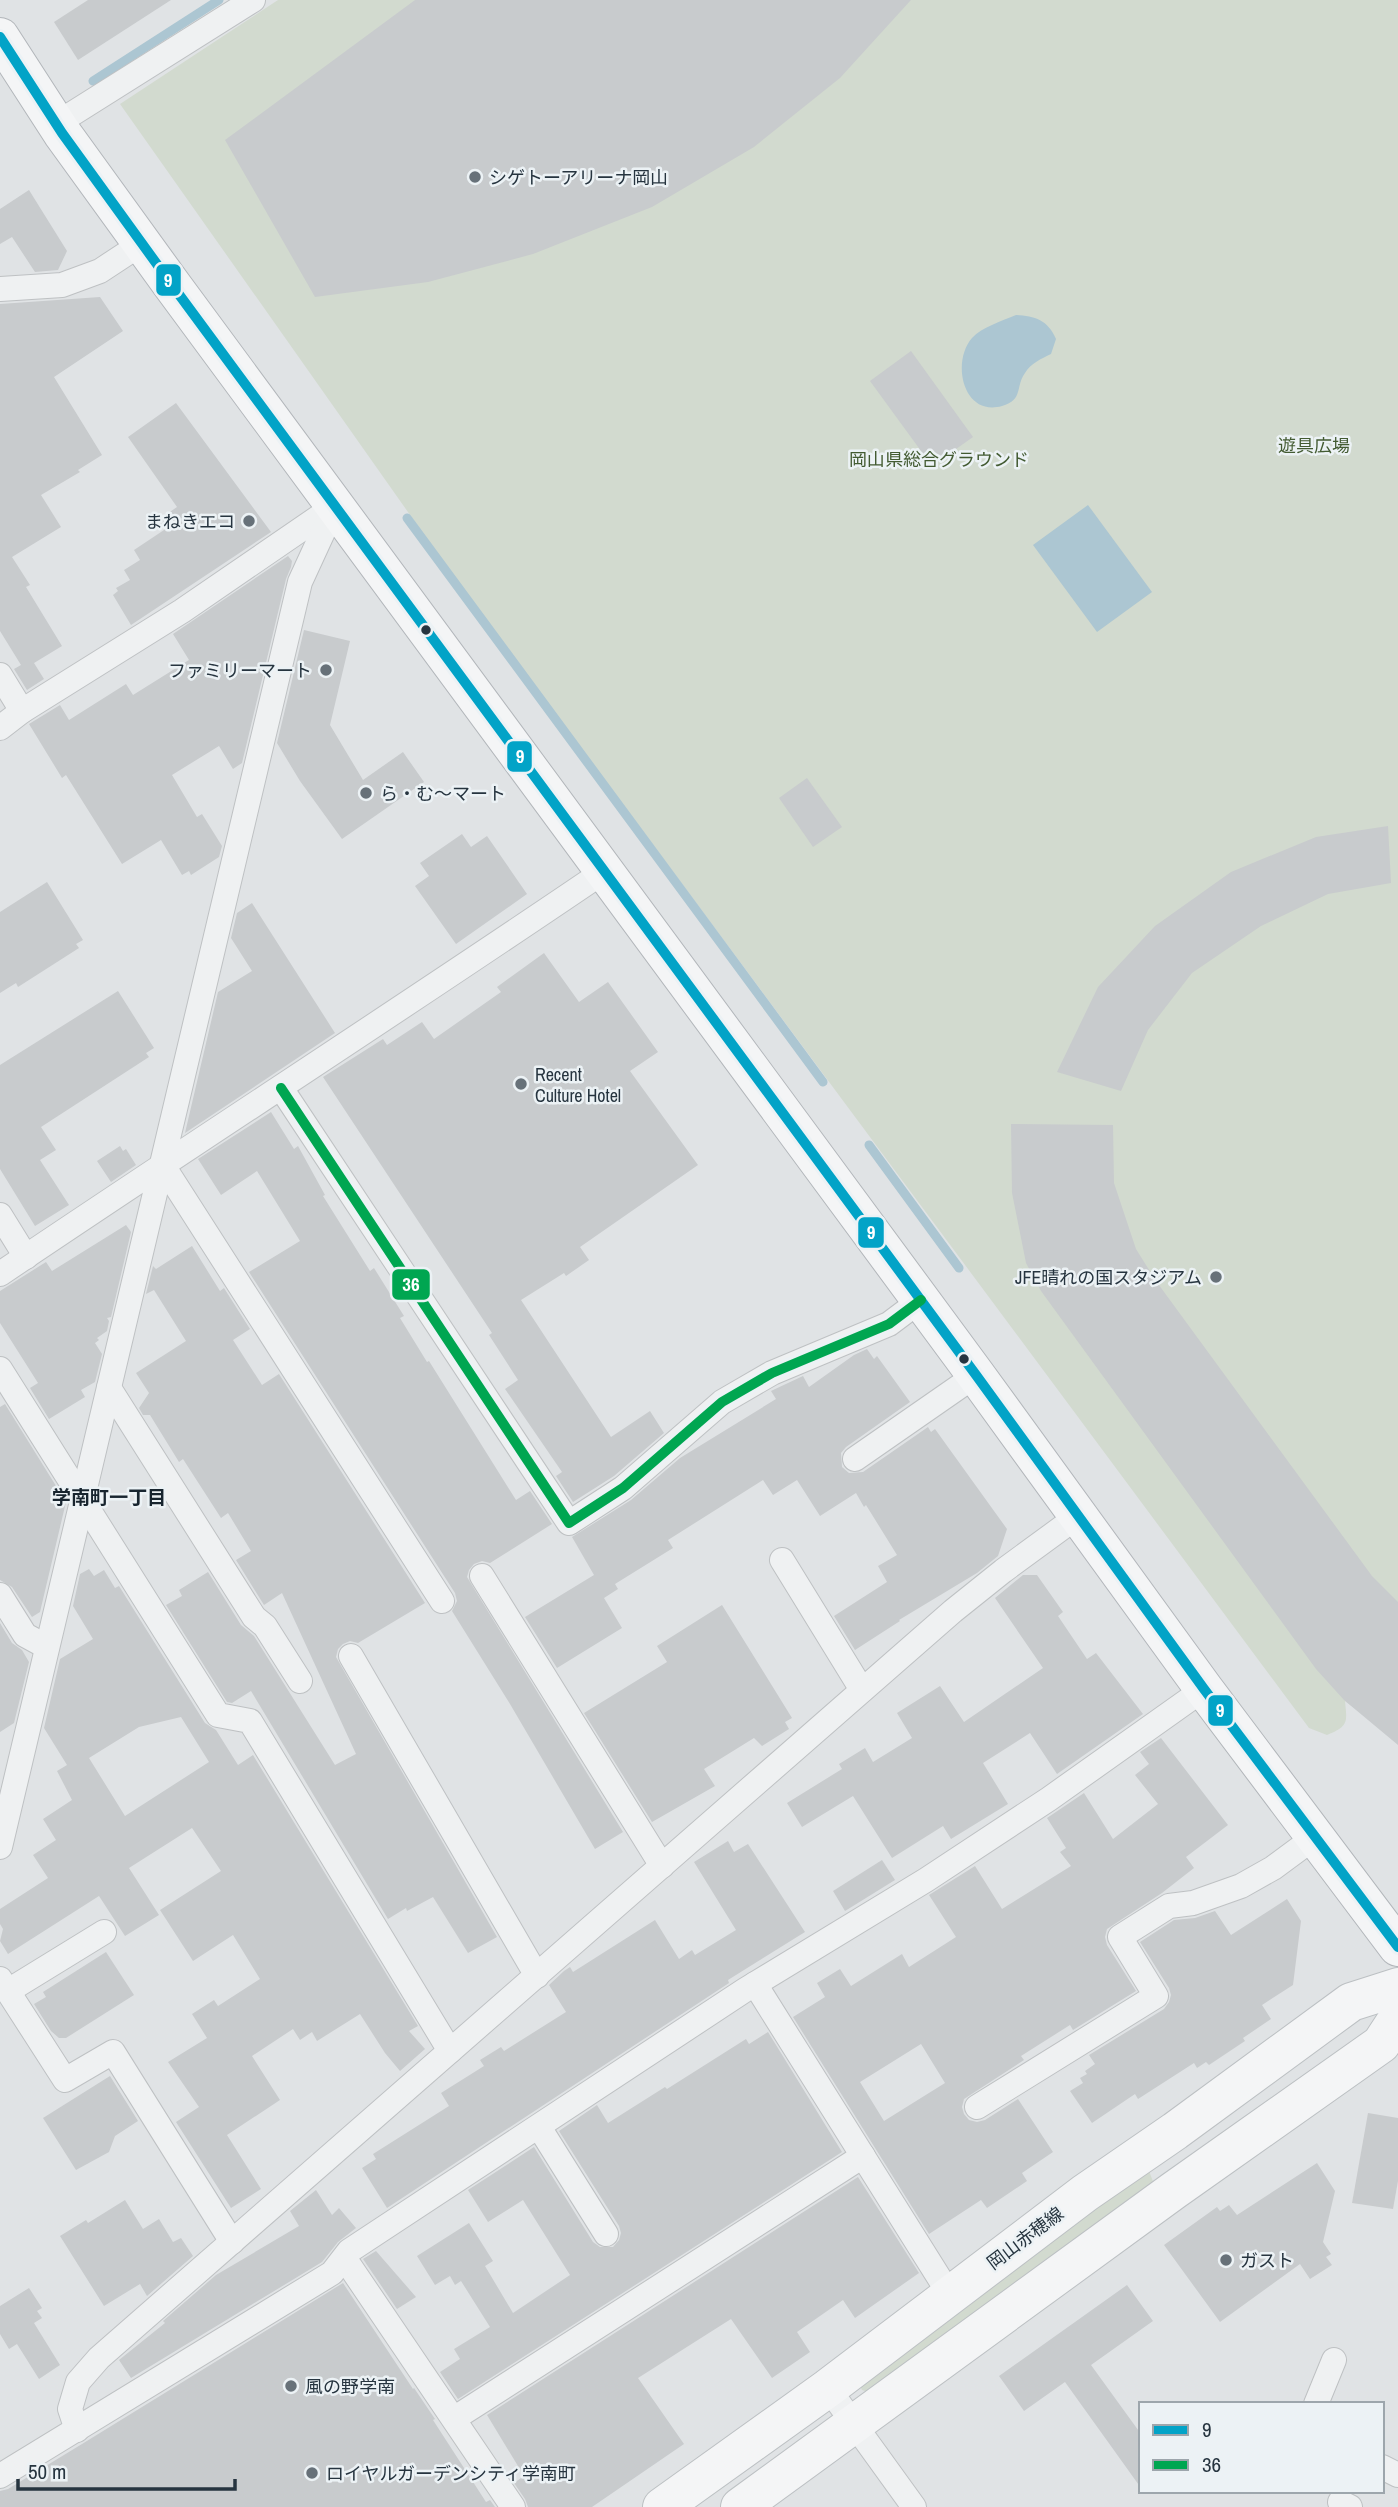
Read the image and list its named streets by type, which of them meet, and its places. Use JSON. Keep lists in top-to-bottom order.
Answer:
{
  "streets": {
    "main road": ["岡山赤穂線"]
  },
  "districts": ["学南町一丁目"],
  "parks": ["遊具広場", "岡山県総合グラウンド"],
  "places": [
    "シゲトーアリーナ岡山",
    "まねきエコ",
    "ファミリーマート",
    "ら・む〜マート",
    "Recent Culture Hotel",
    "JFE晴れの国スタジアム",
    "ガスト",
    "風の野学南",
    "ロイヤルガーデンシティ学南町"
  ],
  "lines": ["transit line 9", "transit line 36"],
  "legend": ["9", "36"],
  "scale_bar": "50 m"
}
